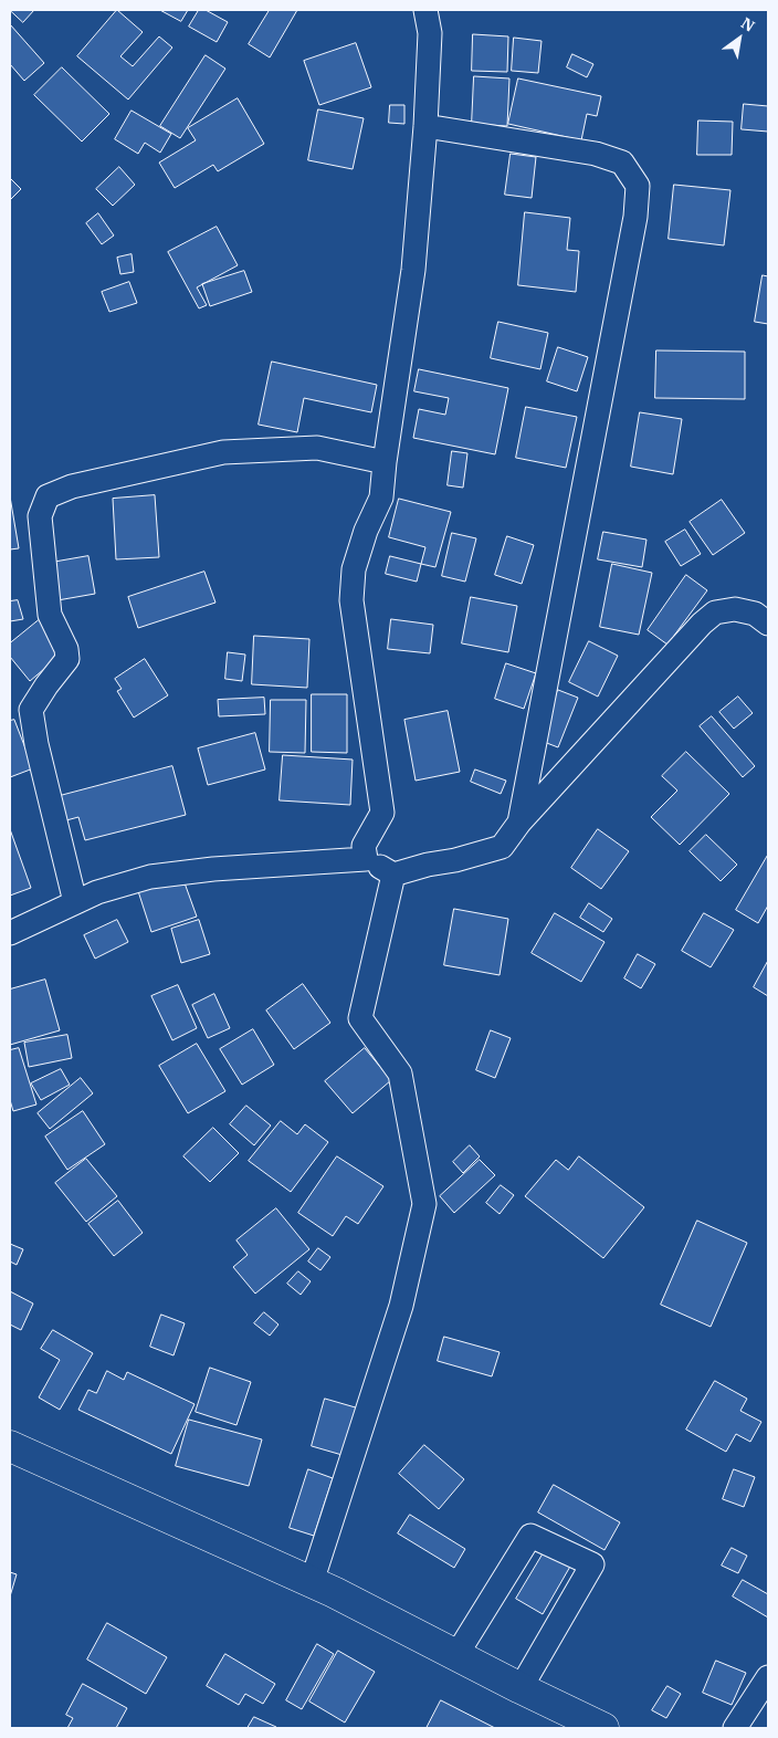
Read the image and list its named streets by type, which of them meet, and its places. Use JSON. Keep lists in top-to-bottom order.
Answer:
{
  "north": "top right"
}
